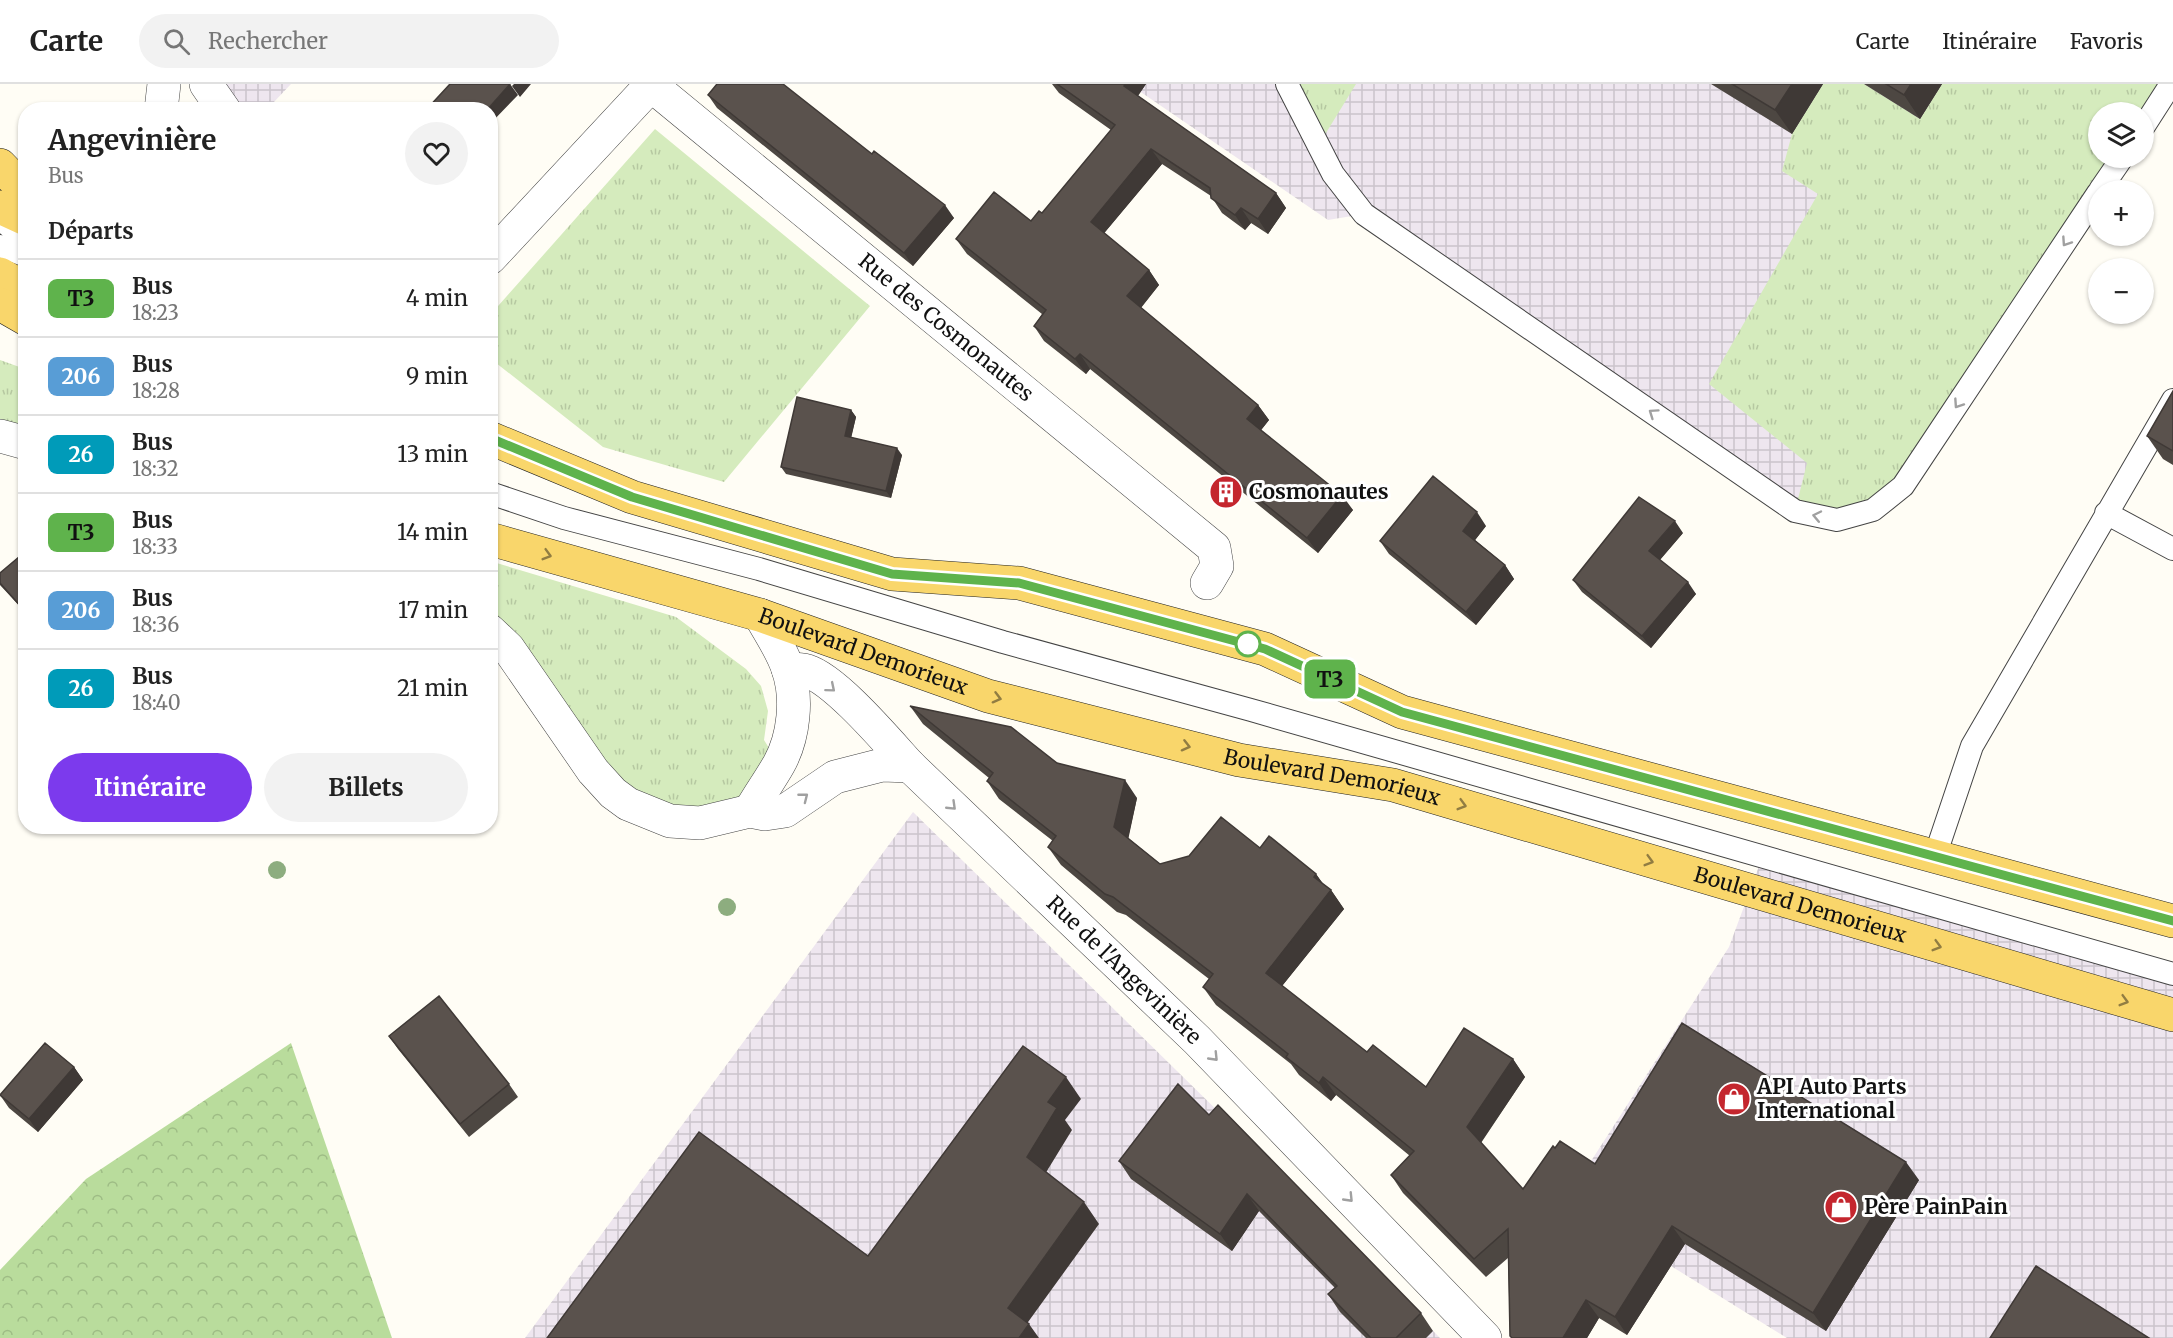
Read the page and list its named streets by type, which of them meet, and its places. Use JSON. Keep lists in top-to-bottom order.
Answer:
{
  "streets": {
    "main road": ["Boulevard Demorieux"],
    "street": ["Rue des Cosmonautes", "Rue de l'Angevinière"]
  },
  "one_way": ["Rue de l'Angevinière"],
  "places": {
    "building": ["Cosmonautes"],
    "shop": ["API Auto Parts International", "Père PainPain"]
  },
  "lines": ["bus line T3"],
  "page": {
    "header": "Carte",
    "search": "Rechercher",
    "nav": ["Carte", "Itinéraire", "Favoris"],
    "on_map": "T3",
    "map_buttons": ["+", "−"],
    "heading": [
      ["Angevinière", "Bus"],
      "Départs"
    ],
    "list": [
      {
        "mark": "T3",
        "name": "Bus",
        "note": "18:23",
        "value": "4 min"
      },
      {
        "mark": "206",
        "name": "Bus",
        "note": "18:28",
        "value": "9 min"
      },
      {
        "mark": "26",
        "name": "Bus",
        "note": "18:32",
        "value": "13 min"
      },
      {
        "mark": "T3",
        "name": "Bus",
        "note": "18:33",
        "value": "14 min"
      },
      {
        "mark": "206",
        "name": "Bus",
        "note": "18:36",
        "value": "17 min"
      },
      {
        "mark": "26",
        "name": "Bus",
        "note": "18:40",
        "value": "21 min"
      }
    ],
    "buttons": ["Itinéraire", "Billets"]
  }
}
